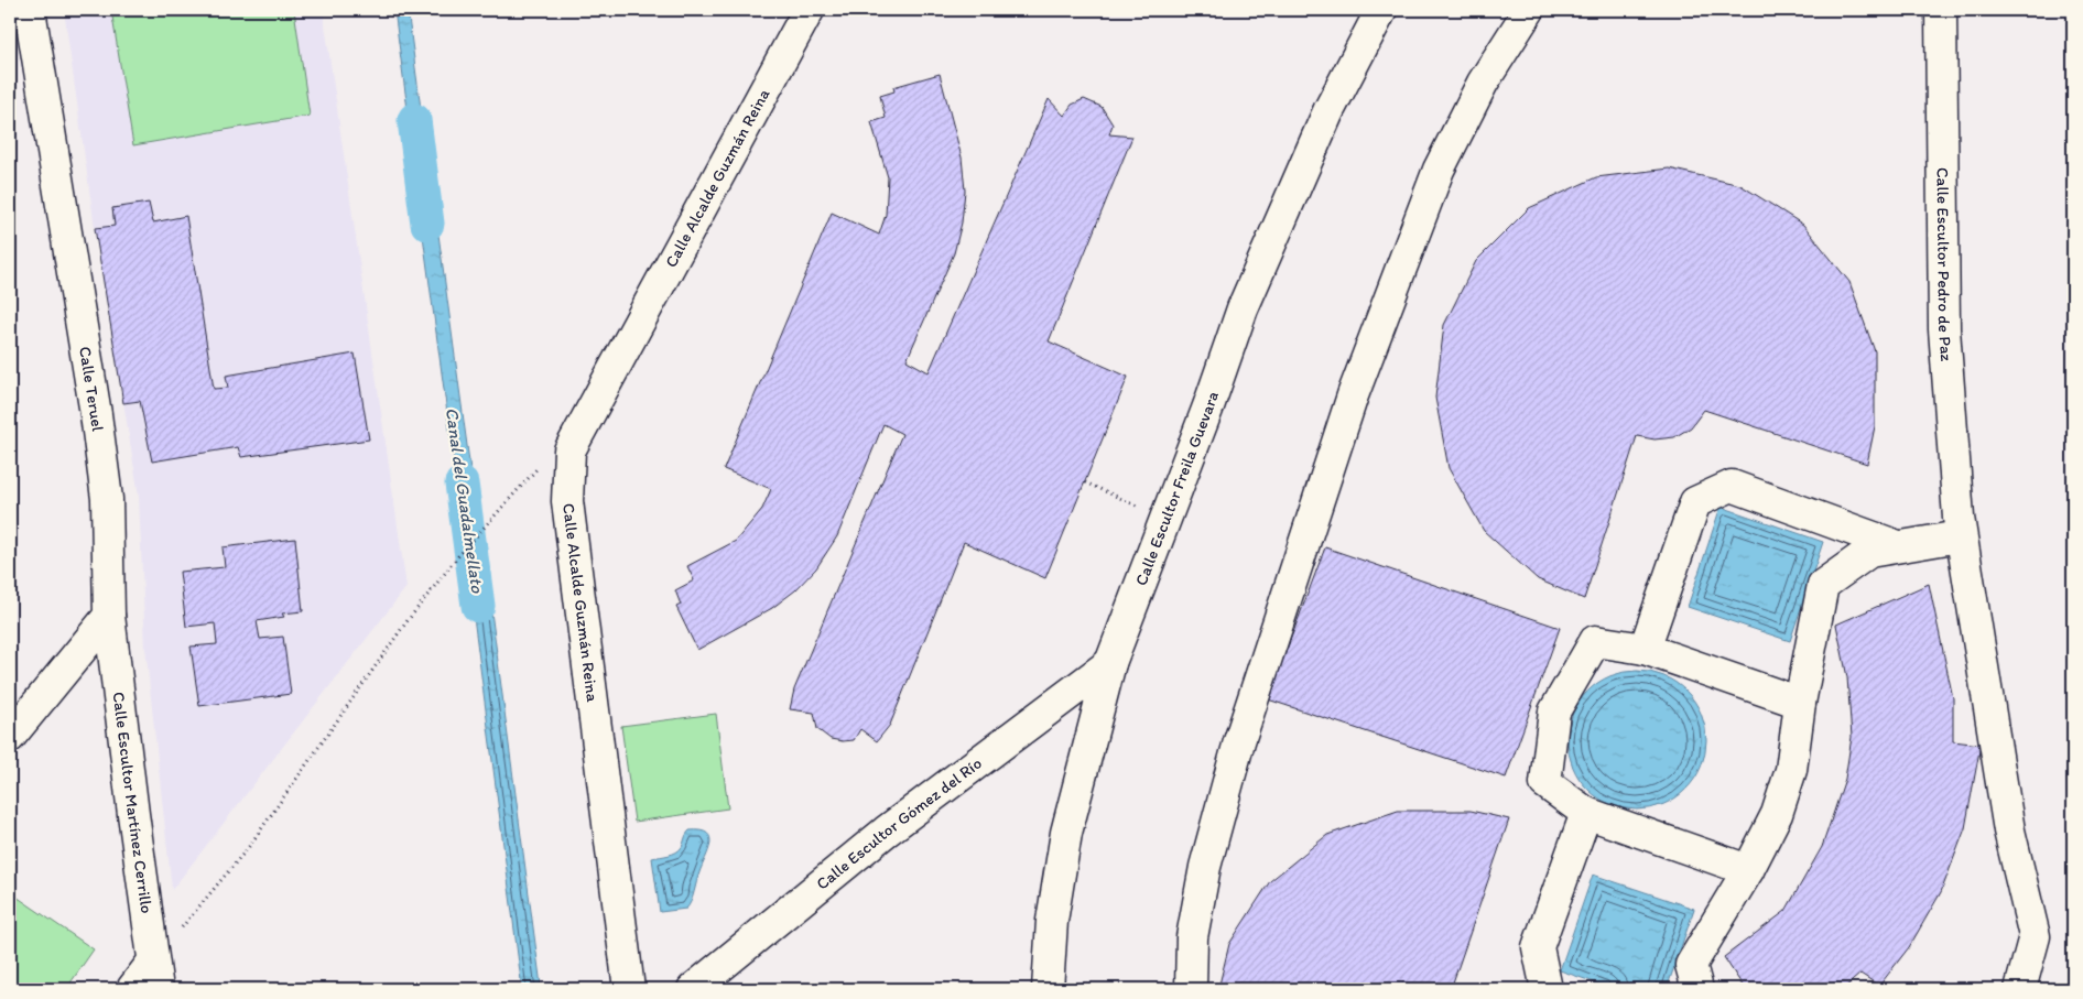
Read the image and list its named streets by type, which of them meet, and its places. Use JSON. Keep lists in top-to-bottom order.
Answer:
{
  "streets": {
    "street": [
      "Calle Alcalde Guzmán Reina",
      "Calle Escultor Pedro de Paz",
      "Calle Teruel",
      "Calle Escultor Freila Guevara",
      "Calle Escultor Martínez Cerrillo",
      "Calle Escultor Gómez del Río"
    ]
  },
  "crossings": [
    ["Calle Teruel", "Calle Escultor Martínez Cerrillo"],
    ["Calle Escultor Freila Guevara", "Calle Escultor Gómez del Río"]
  ],
  "water": ["Canal del Guadalmellato"]
}
